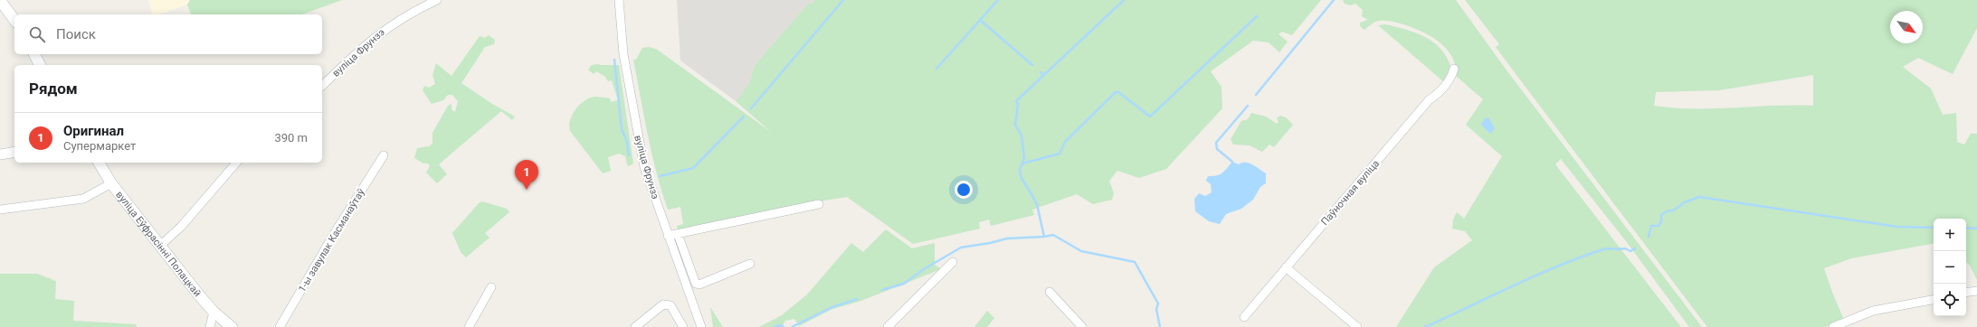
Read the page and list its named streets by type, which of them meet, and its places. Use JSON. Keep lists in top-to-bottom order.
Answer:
{
  "streets": {
    "main road": ["вуліца Еўфрасінні Полацкай"],
    "street": ["вуліца Фрунзэ", "Паўночная вуліца", "1-ы завулак Касманаўтаў"]
  },
  "north": "bottom right",
  "page": {
    "search": "Поиск",
    "heading": "Рядом",
    "list": [
      {
        "mark": "1",
        "name": "Оригинал",
        "note": "Супермаркет",
        "value": "390 m"
      }
    ],
    "pins": "1",
    "map_buttons": ["+", "−"]
  }
}
